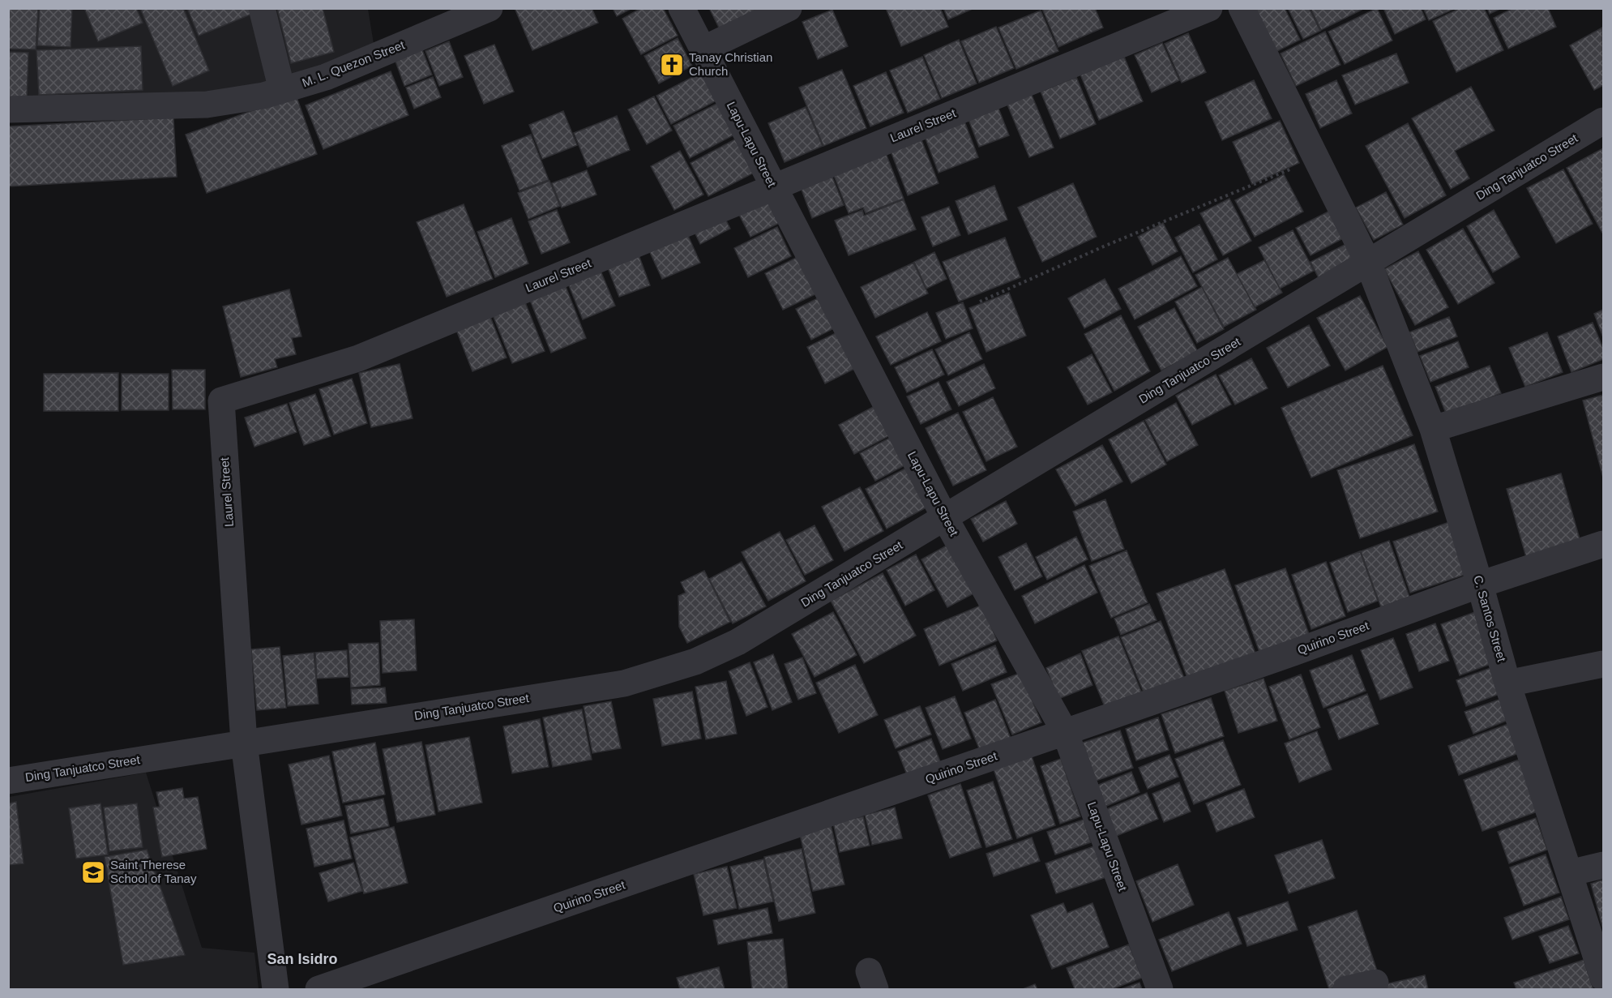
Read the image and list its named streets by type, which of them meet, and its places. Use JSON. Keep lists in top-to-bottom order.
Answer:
{
  "streets": {
    "street": [
      "M. L. Quezon Street",
      "Laurel Street",
      "Lapu-Lapu Street",
      "Ding Tanjuatco Street",
      "C. Santos Street",
      "Quirino Street"
    ]
  },
  "crossings": [
    ["Laurel Street", "Lapu-Lapu Street"],
    ["Laurel Street", "Ding Tanjuatco Street"],
    ["Lapu-Lapu Street", "Ding Tanjuatco Street"],
    ["Lapu-Lapu Street", "Quirino Street"],
    ["Ding Tanjuatco Street", "C. Santos Street"],
    ["C. Santos Street", "Quirino Street"]
  ],
  "districts": ["San Isidro"],
  "places": {
    "church": ["Tanay Christian Church"],
    "school or university": ["Saint Therese School of Tanay"]
  }
}
